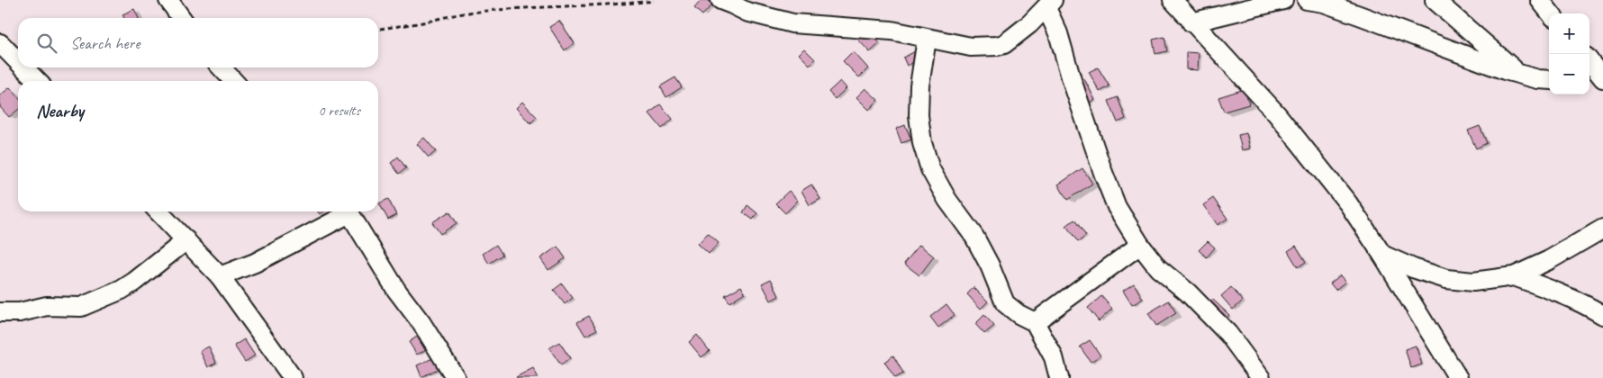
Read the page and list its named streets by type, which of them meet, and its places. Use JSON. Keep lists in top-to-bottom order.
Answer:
{
  "page": {
    "map_buttons": ["+", "−"],
    "search": "Search here",
    "heading": ["Nearby", "0 results"]
  }
}
